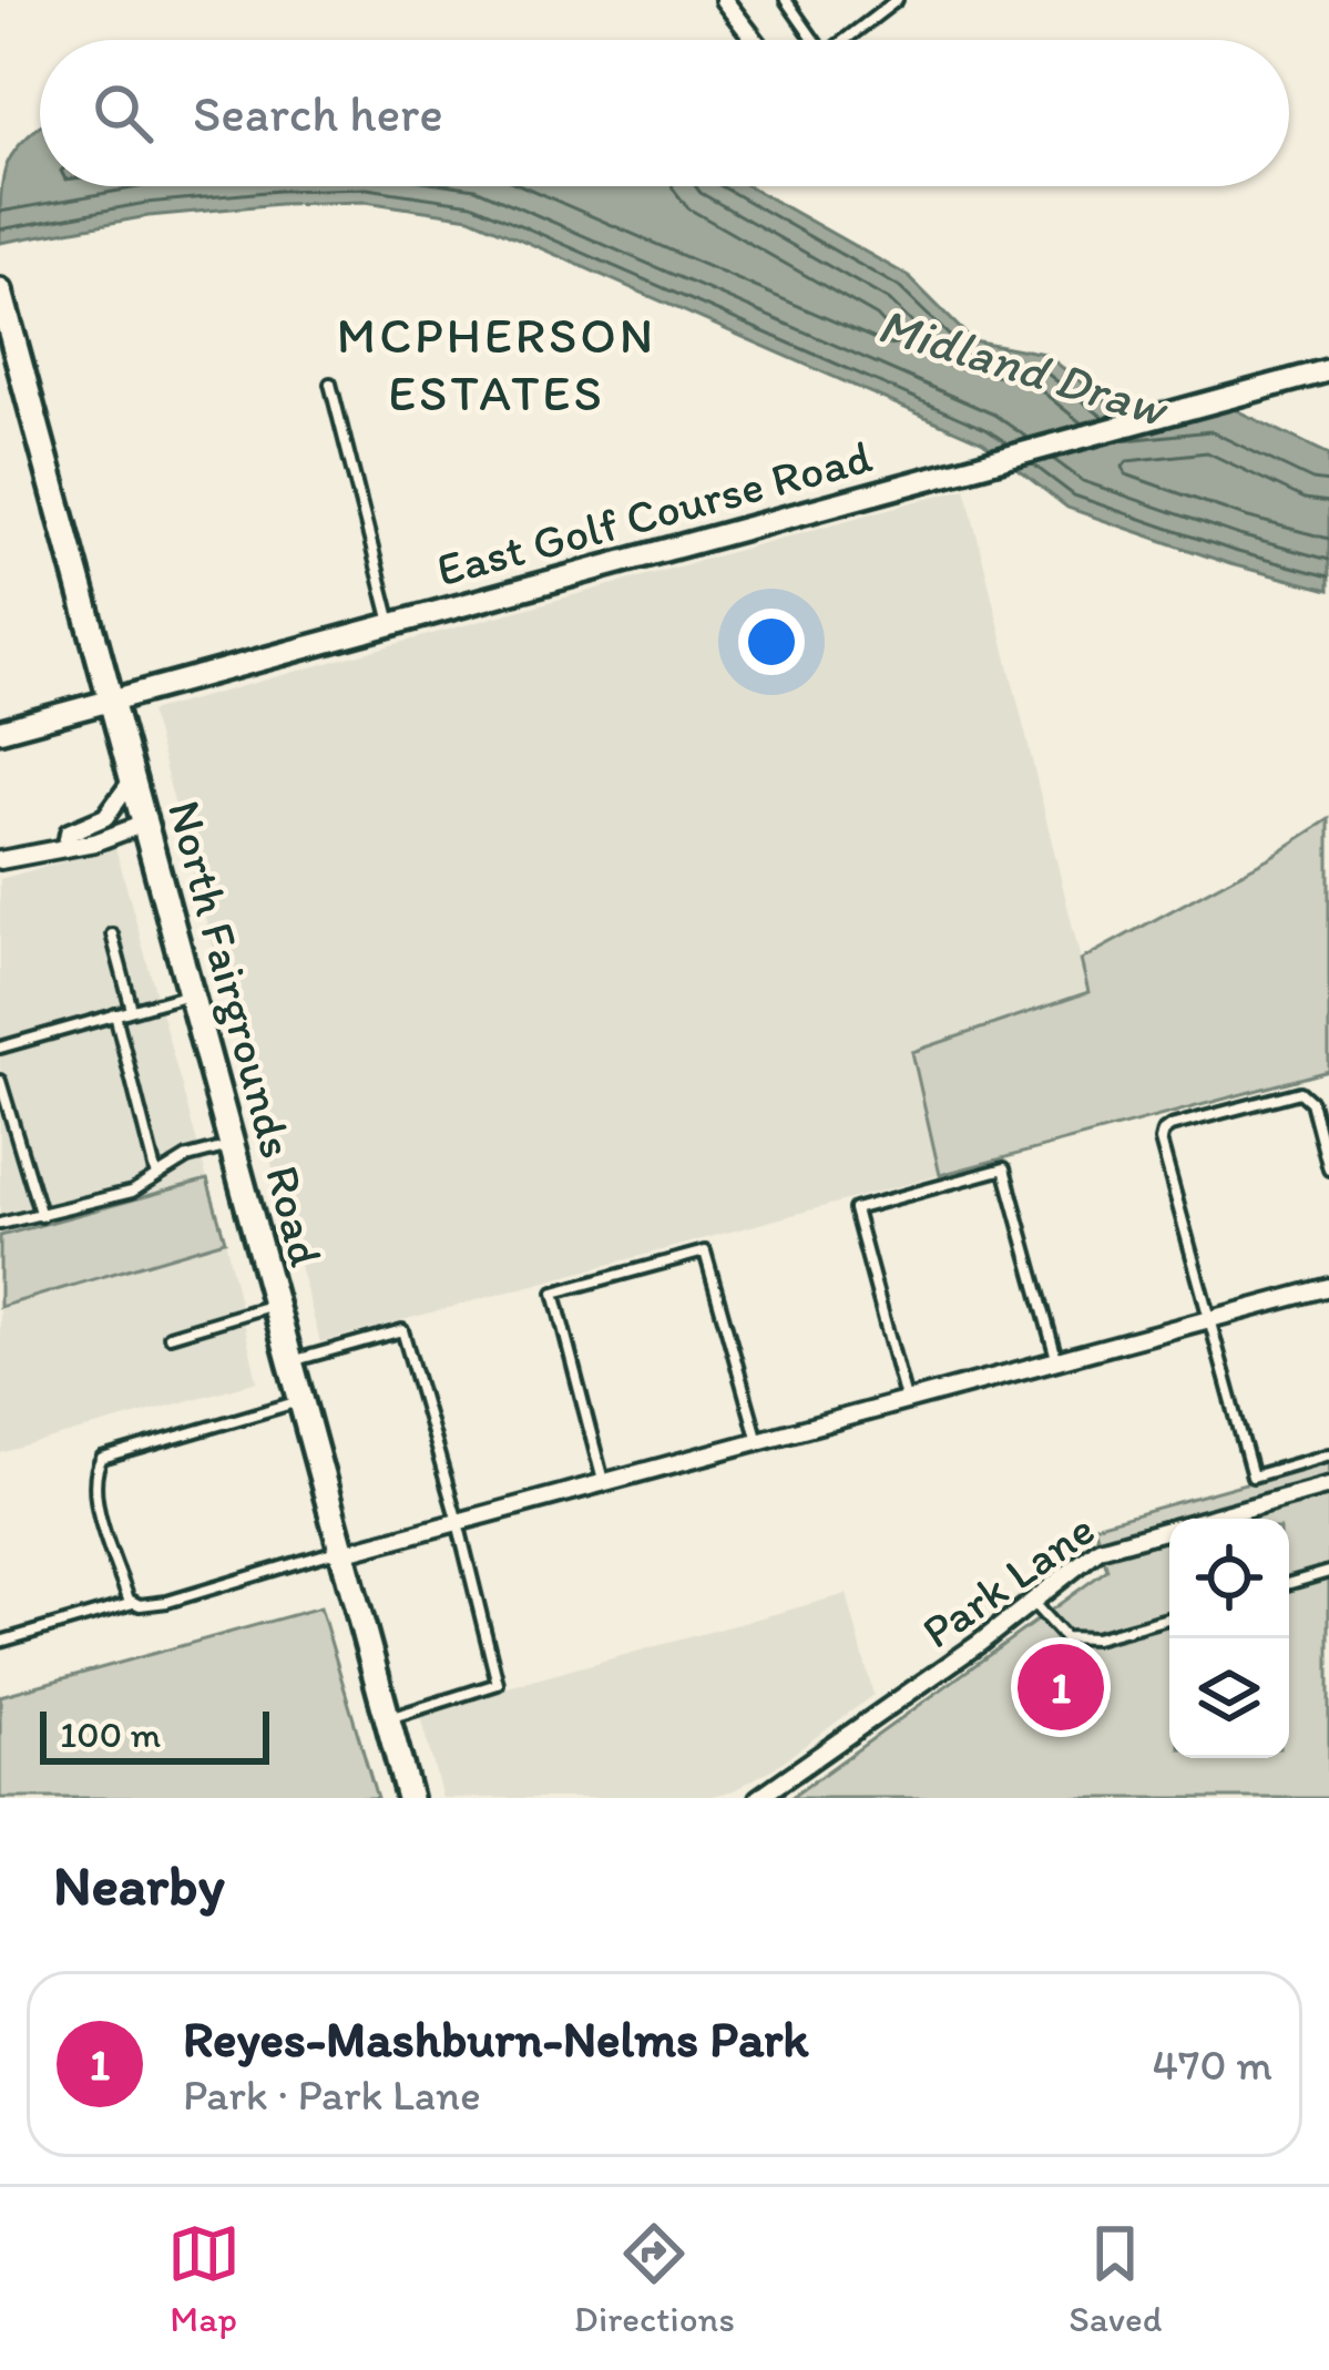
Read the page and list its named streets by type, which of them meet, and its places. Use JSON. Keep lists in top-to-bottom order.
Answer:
{
  "streets": {
    "main road": ["North Fairgrounds Road"],
    "street": ["East Golf Course Road", "Park Lane"]
  },
  "crossings": [
    ["East Golf Course Road", "North Fairgrounds Road"]
  ],
  "districts": ["MCPHERSON ESTATES"],
  "water": ["Midland Draw"],
  "scale_bar": "100 m",
  "page": {
    "search": "Search here",
    "pins": "1",
    "scale": "100 m",
    "heading": "Nearby",
    "list": [
      {
        "mark": "1",
        "name": "Reyes-Mashburn-Nelms Park",
        "note": "Park · Park Lane",
        "value": "470 m"
      }
    ],
    "nav": ["Map", "Directions", "Saved"]
  }
}
